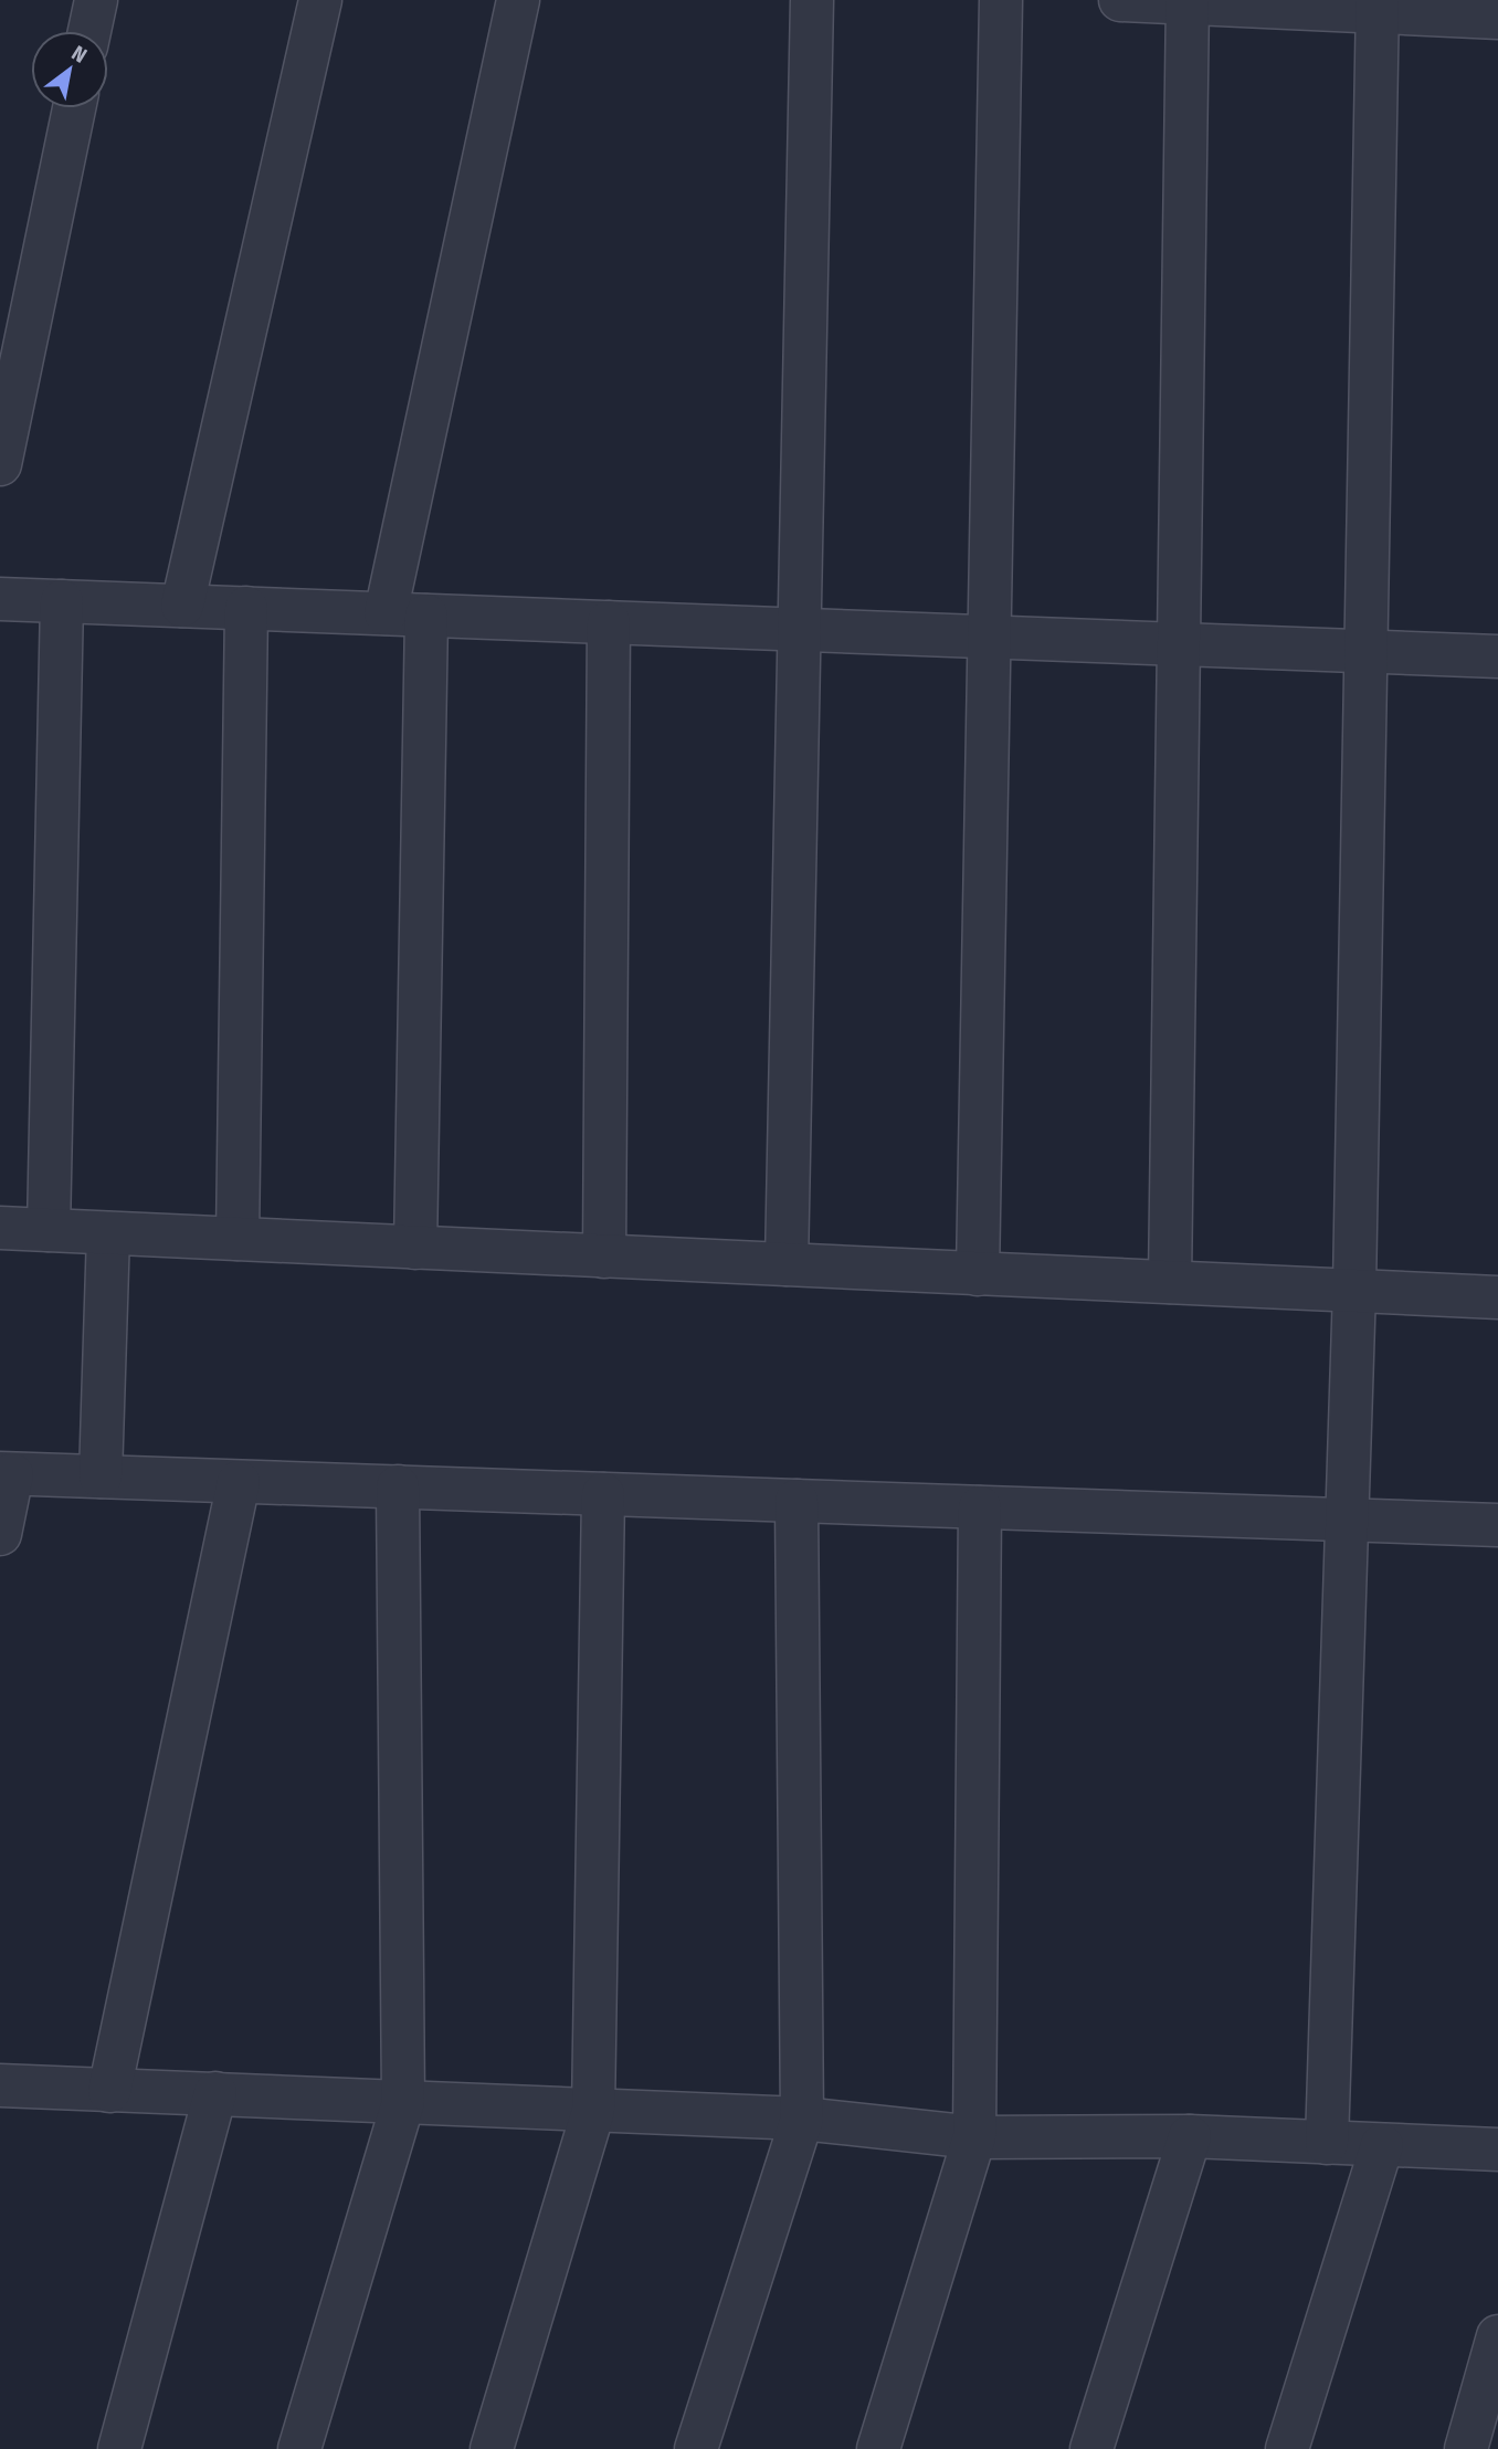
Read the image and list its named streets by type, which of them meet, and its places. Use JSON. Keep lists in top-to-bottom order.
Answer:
{
  "north": "top right"
}
